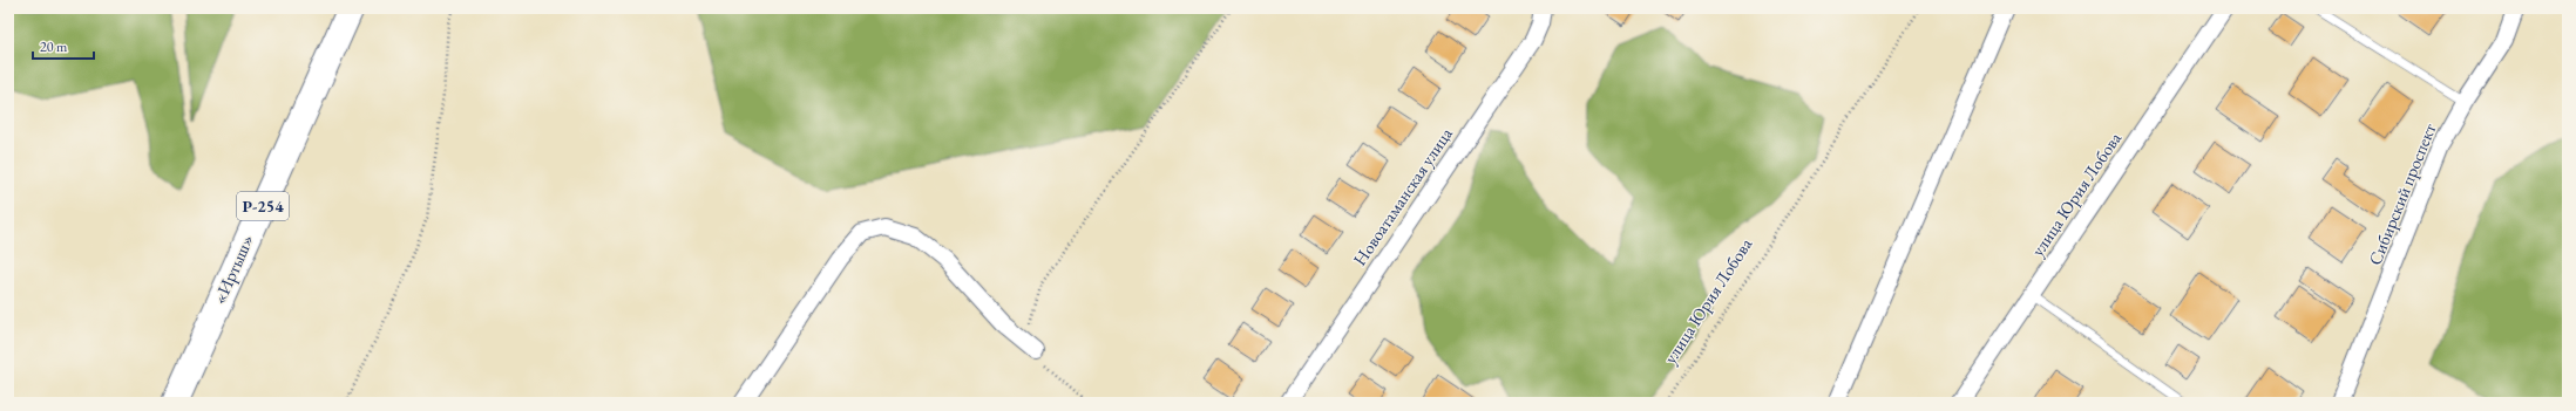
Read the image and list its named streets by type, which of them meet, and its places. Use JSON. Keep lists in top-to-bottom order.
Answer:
{
  "streets": {
    "highway": ["Р-254", "«Иртыш»"],
    "street": ["улица Юрия Лобова", "Сибирский проспект", "Новоатаманская улица"]
  },
  "scale_bar": "20 m"
}
